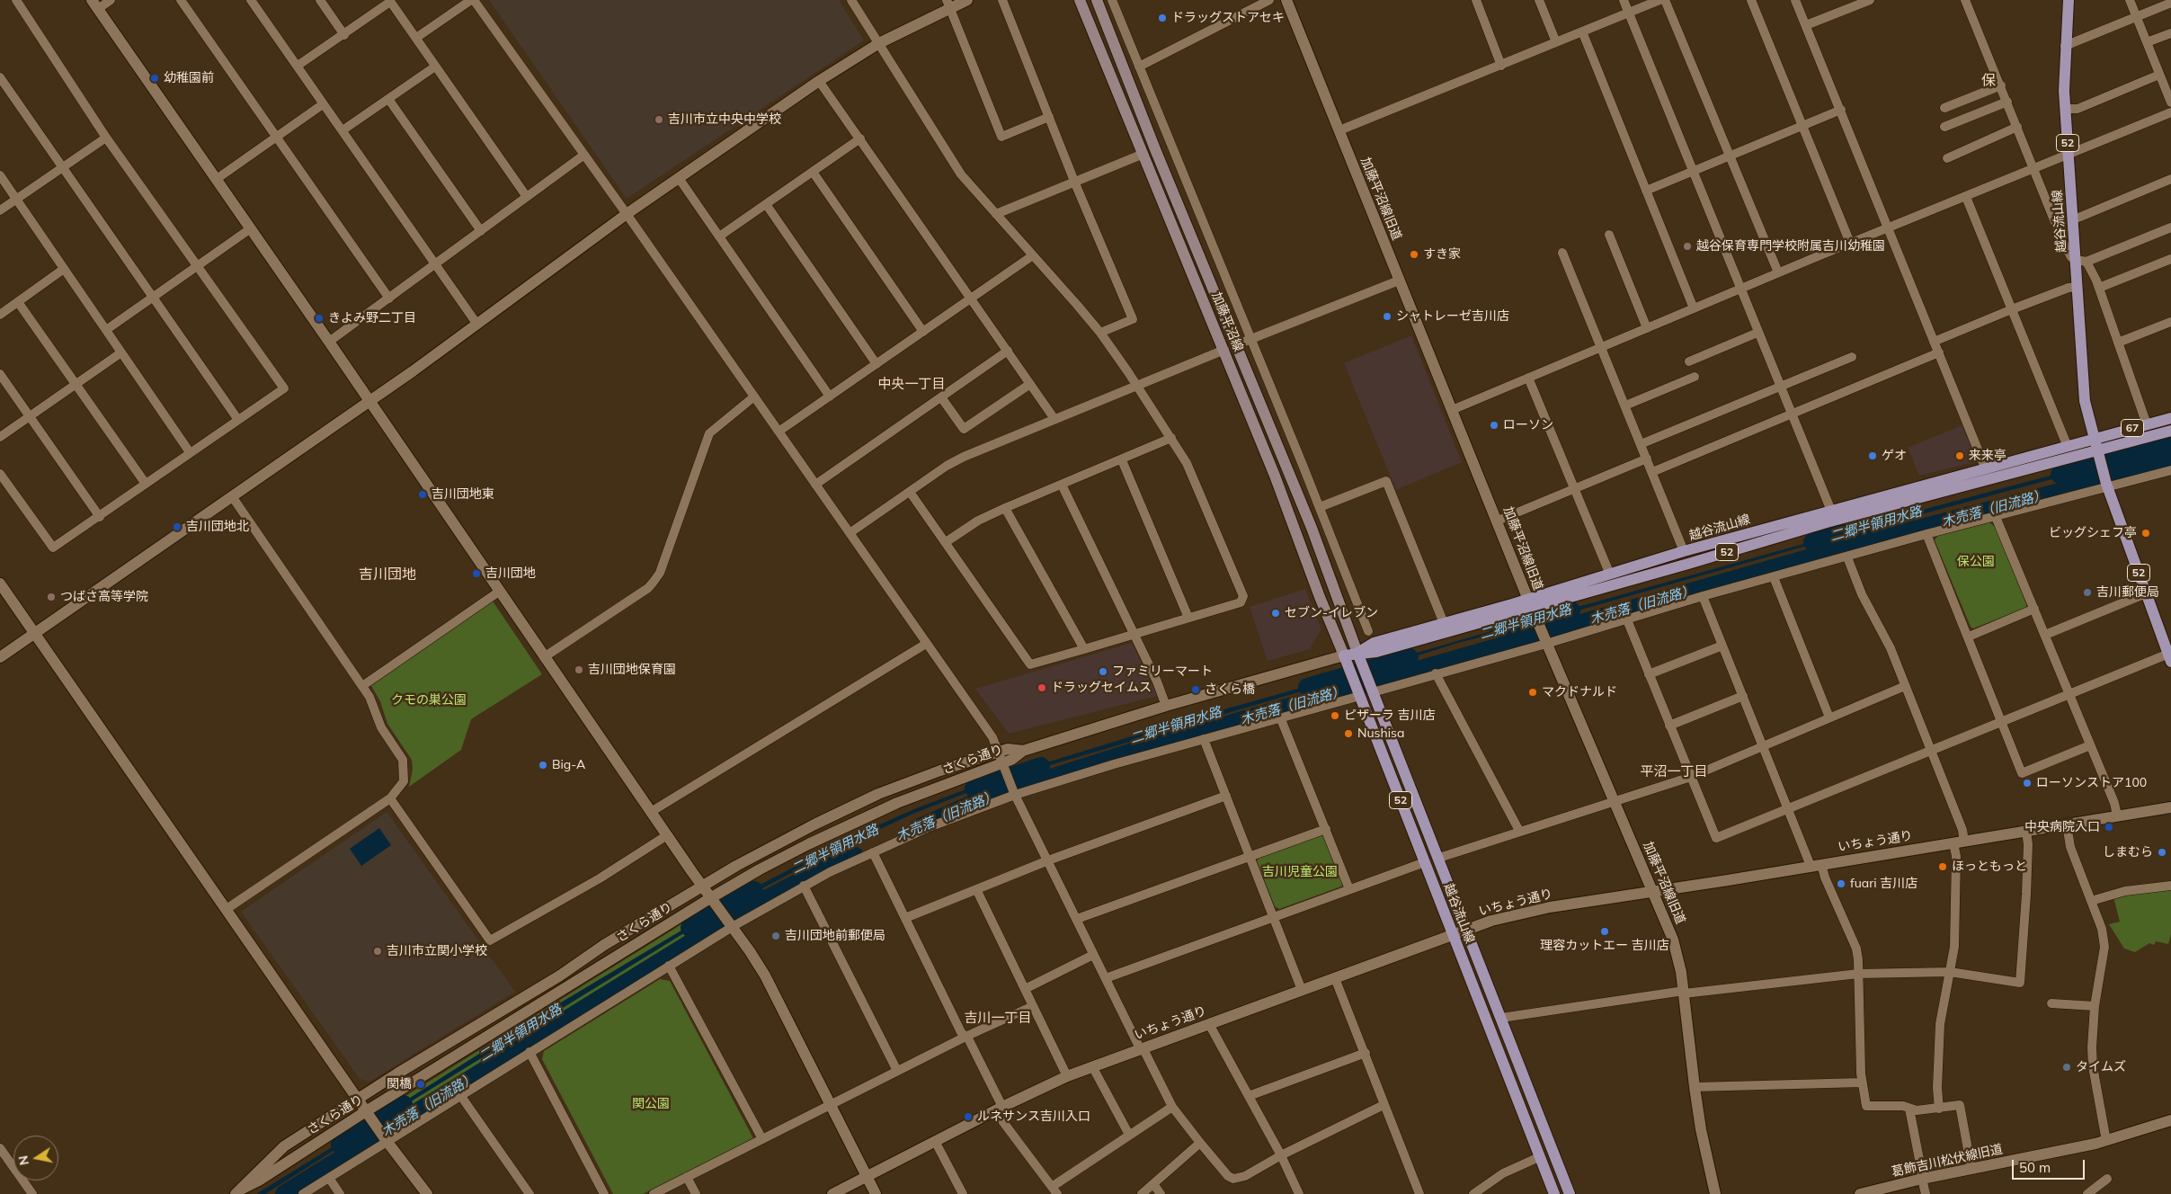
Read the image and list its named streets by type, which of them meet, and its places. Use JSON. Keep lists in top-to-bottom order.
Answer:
{
  "streets": {
    "main road": [
      "52",
      "越谷流山線",
      "加藤平沼線",
      "67"
    ],
    "street": [
      "加藤平沼線旧道",
      "さくら通り",
      "いちょう通り",
      "葛飾吉川松伏線旧道"
    ]
  },
  "crossings": [
    ["加藤平沼線旧道", "越谷流山線"],
    ["加藤平沼線旧道", "いちょう通り"],
    ["越谷流山線", "加藤平沼線"],
    ["越谷流山線", "67"],
    ["越谷流山線", "さくら通り"],
    ["越谷流山線", "いちょう通り"],
    ["加藤平沼線", "さくら通り"]
  ],
  "districts": [
    "保",
    "中央一丁目",
    "吉川団地",
    "平沼一丁目",
    "吉川一丁目"
  ],
  "water": ["木売落（旧流路）", "二郷半領用水路"],
  "parks": [
    "保公園",
    "クモの巣公園",
    "吉川児童公園",
    "関公園"
  ],
  "places": [
    "ドラッグストアセキ",
    "幼稚園前",
    "吉川市立中央中学校",
    "越谷保育専門学校附属吉川幼稚園",
    "すき家",
    "シャトレーゼ吉川店",
    "きよみ野二丁目",
    "ローソン",
    "ゲオ",
    "来来亭",
    "吉川団地東",
    "吉川団地北",
    "ビッグシェフ亭",
    "吉川団地",
    "吉川郵便局",
    "つばさ高等学院",
    "セブン-イレブン",
    "吉川団地保育園",
    "ファミリーマート",
    "ドラッグセイムス",
    "さくら橋",
    "マクドナルド",
    "ピザーラ 吉川店",
    "Nushisa",
    "Big-A",
    "ローソンストア100",
    "中央病院入口",
    "しまむら",
    "ほっともっと",
    "fuari 吉川店",
    "理容カットエー 吉川店",
    "吉川団地前郵便局",
    "吉川市立関小学校",
    "タイムズ",
    "関橋",
    "ルネサンス吉川入口"
  ],
  "scale_bar": "50 m",
  "north": "left"
}
